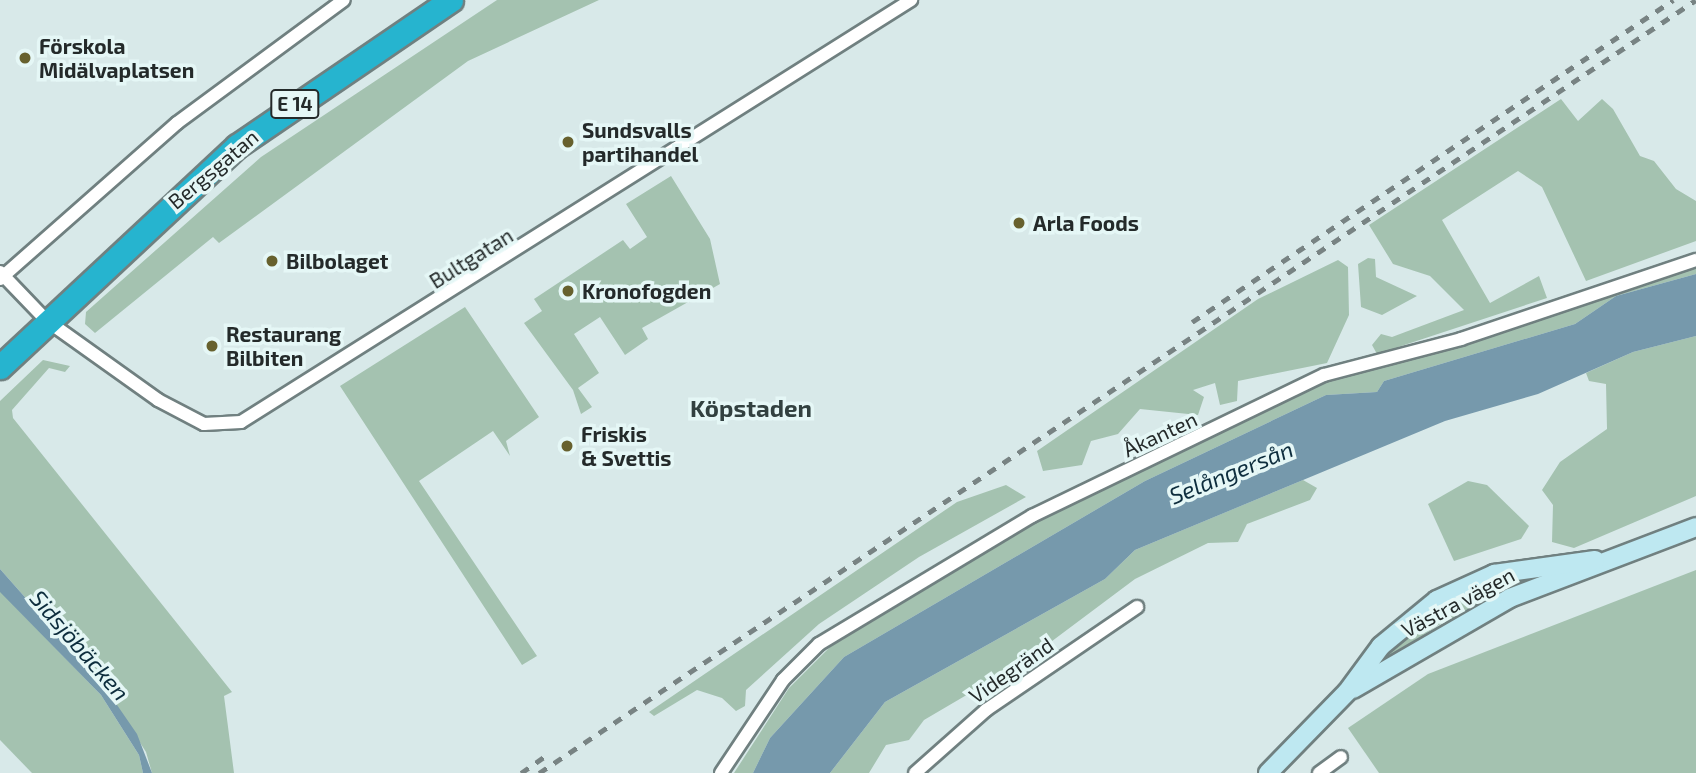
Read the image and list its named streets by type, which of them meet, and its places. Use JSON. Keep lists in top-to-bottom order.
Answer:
{
  "streets": {
    "highway": ["E 14", "Bergsgatan"],
    "street": [
      "Bultgatan",
      "Åkanten",
      "Västra vägen",
      "Videgränd"
    ]
  },
  "crossings": [
    ["Bergsgatan", "Bultgatan"]
  ],
  "districts": ["Köpstaden"],
  "water": ["Selångersån", "Sidsjöbäcken"],
  "places": [
    "Förskola Midälvaplatsen",
    "Sundsvalls partihandel",
    "Arla Foods",
    "Bilbolaget",
    "Kronofogden",
    "Restaurang Bilbiten",
    "Friskis & Svettis"
  ]
}
